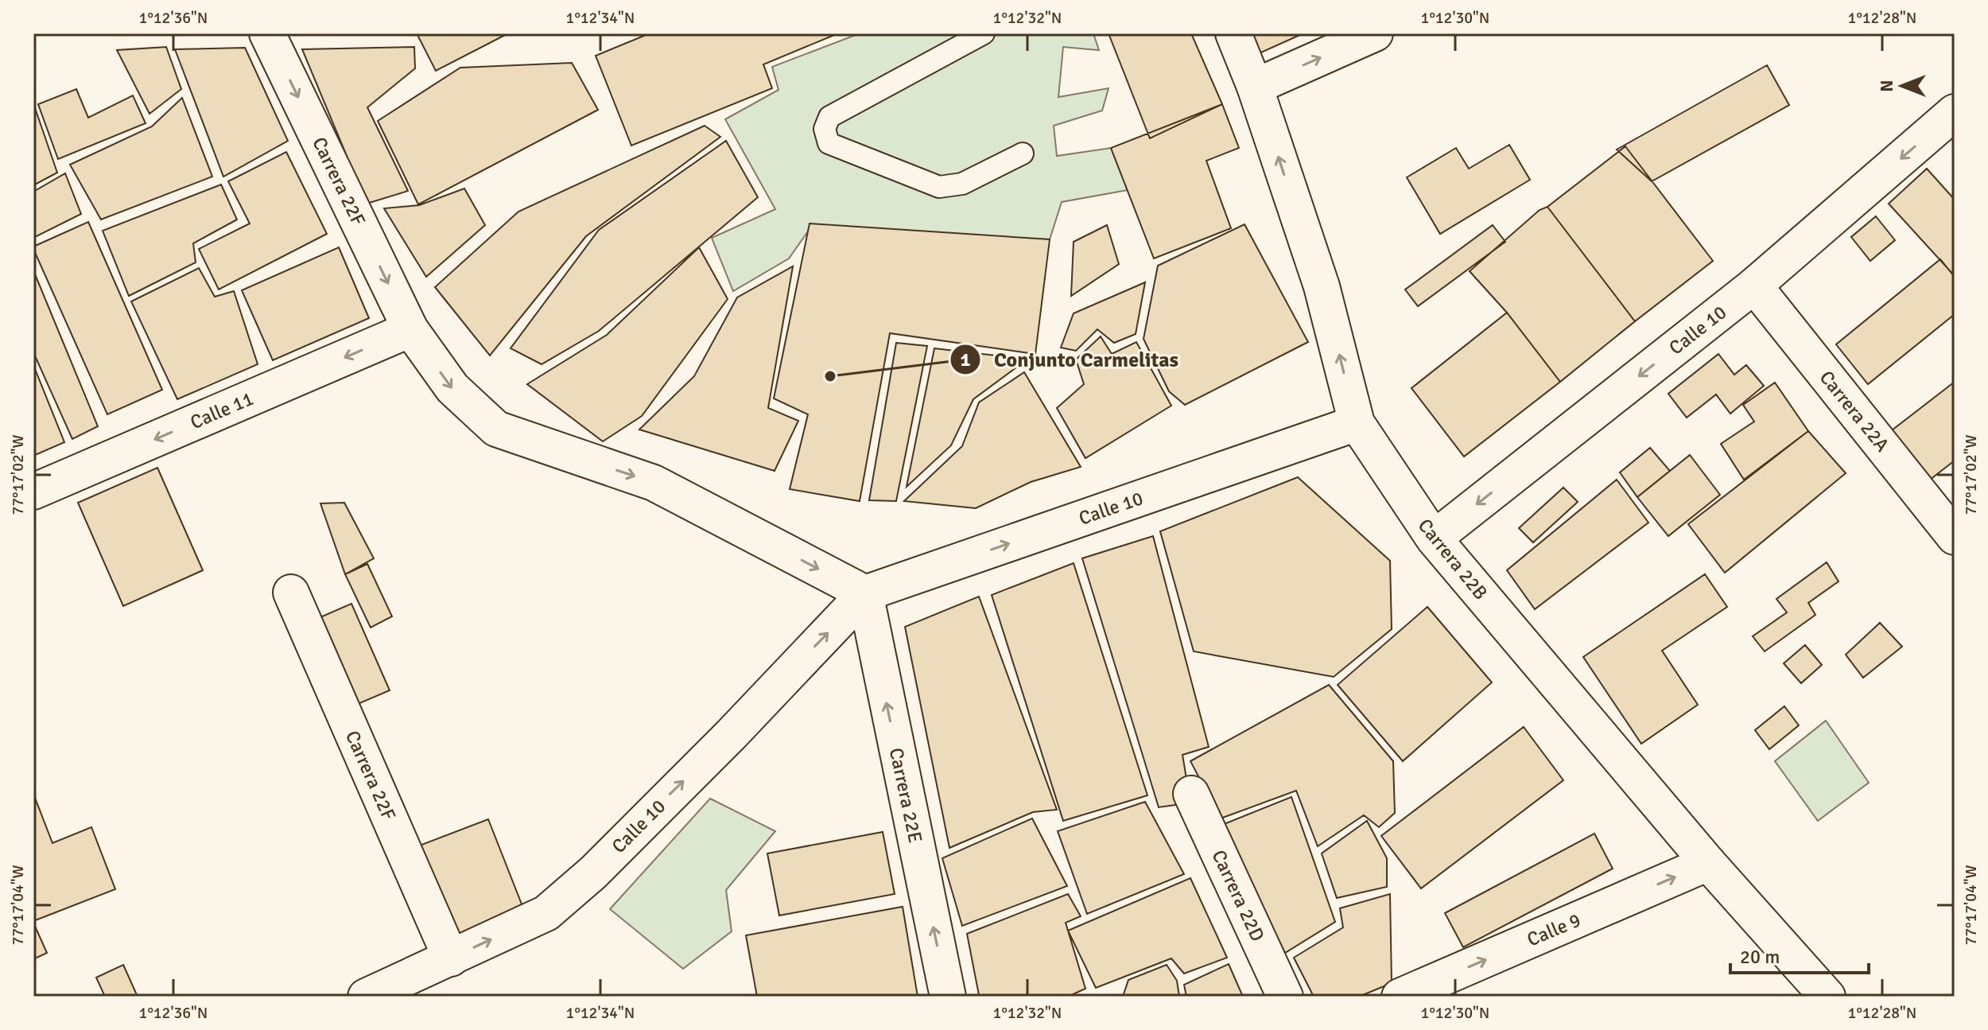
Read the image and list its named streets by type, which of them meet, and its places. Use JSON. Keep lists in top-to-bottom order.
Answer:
{
  "streets": {
    "street": [
      "Carrera 22F",
      "Calle 10",
      "Calle 11",
      "Carrera 22A",
      "Carrera 22B",
      "Carrera 22E",
      "Carrera 22D",
      "Calle 9"
    ]
  },
  "crossings": [
    ["Carrera 22F", "Calle 10"],
    ["Carrera 22F", "Calle 11"],
    ["Calle 10", "Carrera 22A"],
    ["Calle 10", "Carrera 22B"],
    ["Calle 10", "Carrera 22E"],
    ["Carrera 22B", "Calle 9"]
  ],
  "one_way": [
    "Carrera 22F",
    "Calle 11",
    "Carrera 22E",
    "Calle 9"
  ],
  "places": ["Conjunto Carmelitas"],
  "scale_bar": "20 m",
  "north": "left",
  "coordinates": [
    "1°12'36\"N",
    "1°12'34\"N",
    "1°12'32\"N",
    "1°12'30\"N",
    "1°12'28\"N",
    "77°17'02\"W",
    "77°17'04\"W"
  ]
}
